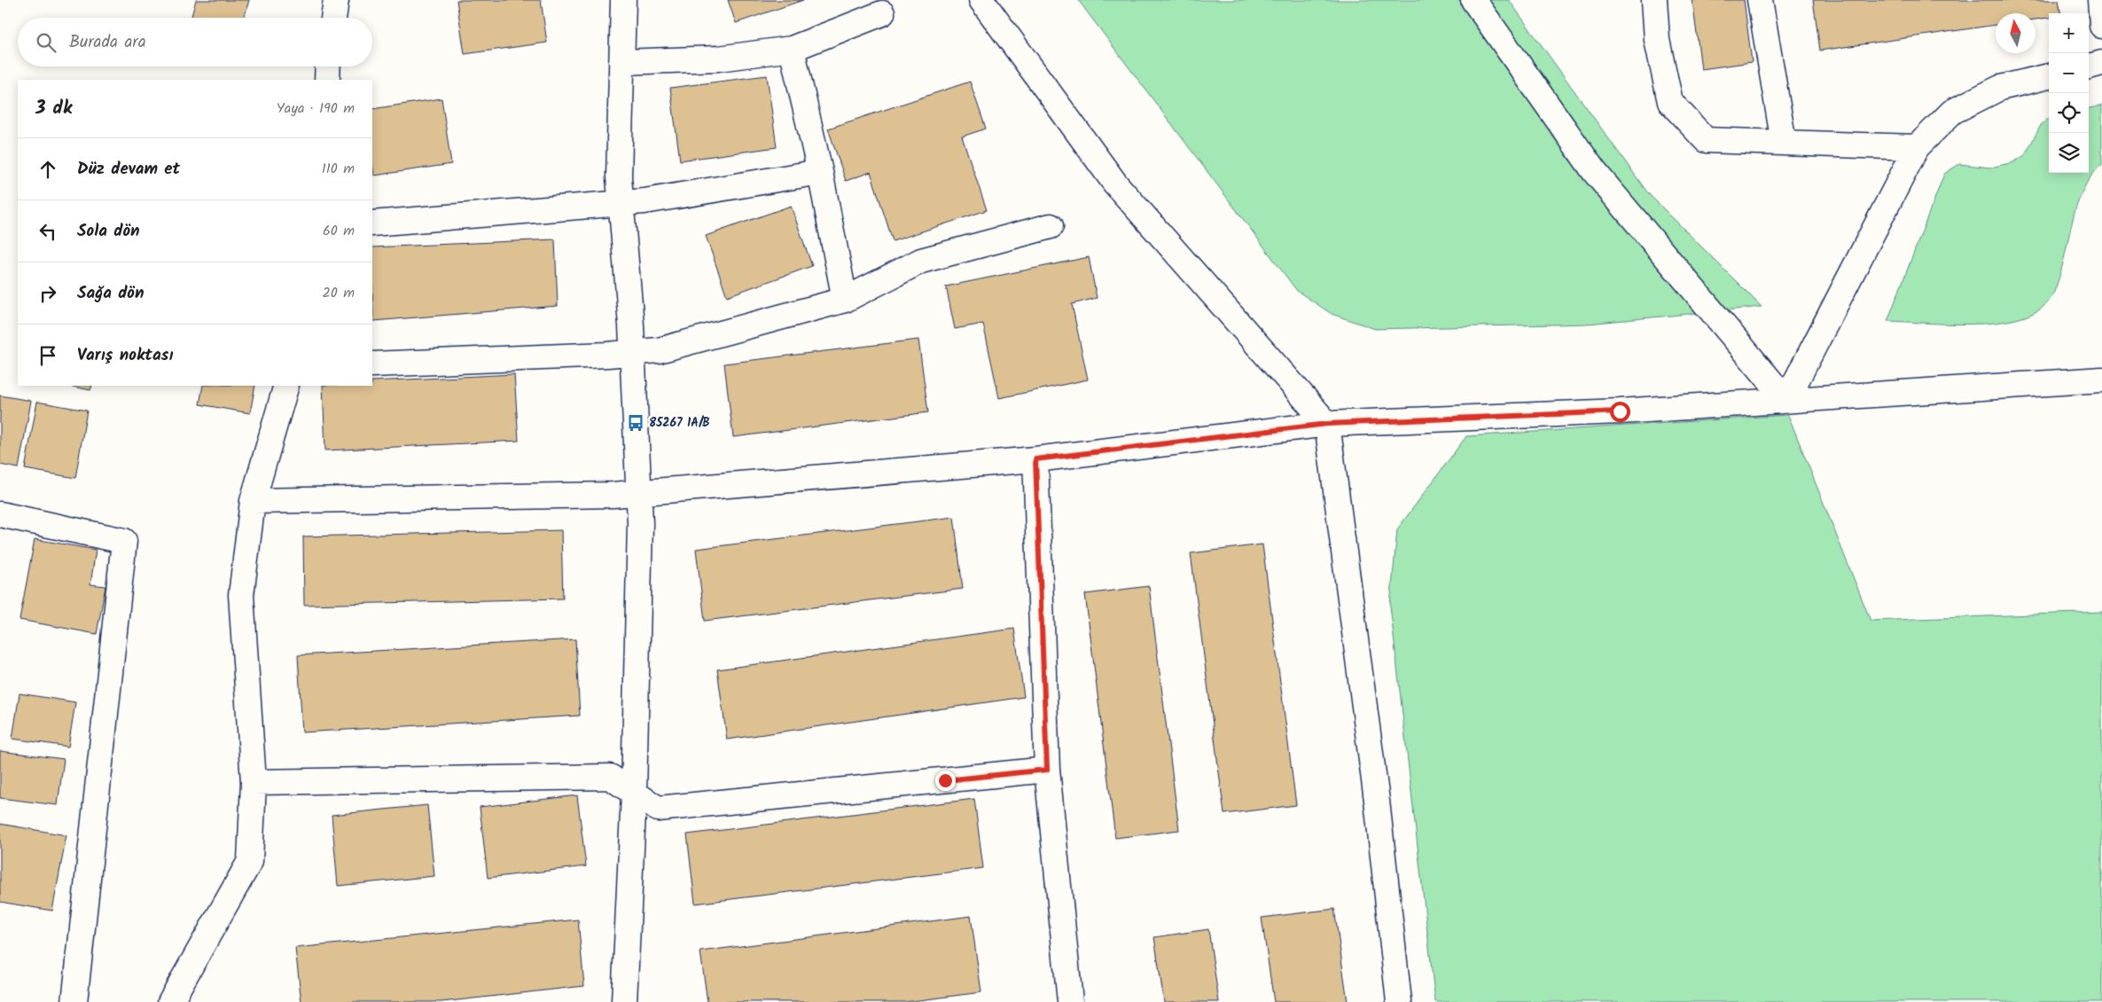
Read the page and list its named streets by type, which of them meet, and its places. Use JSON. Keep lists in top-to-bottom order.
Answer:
{
  "places": {
    "bus stop": ["85267 1A/B"]
  },
  "north": "top",
  "page": {
    "map_buttons": ["+", "−"],
    "search": "Burada ara",
    "heading": ["3 dk", "Yaya · 190 m"],
    "list": [
      ["Düz devam et", "110 m"],
      ["Sola dön", "60 m"],
      ["Sağa dön", "20 m"],
      "Varış noktası"
    ]
  }
}
